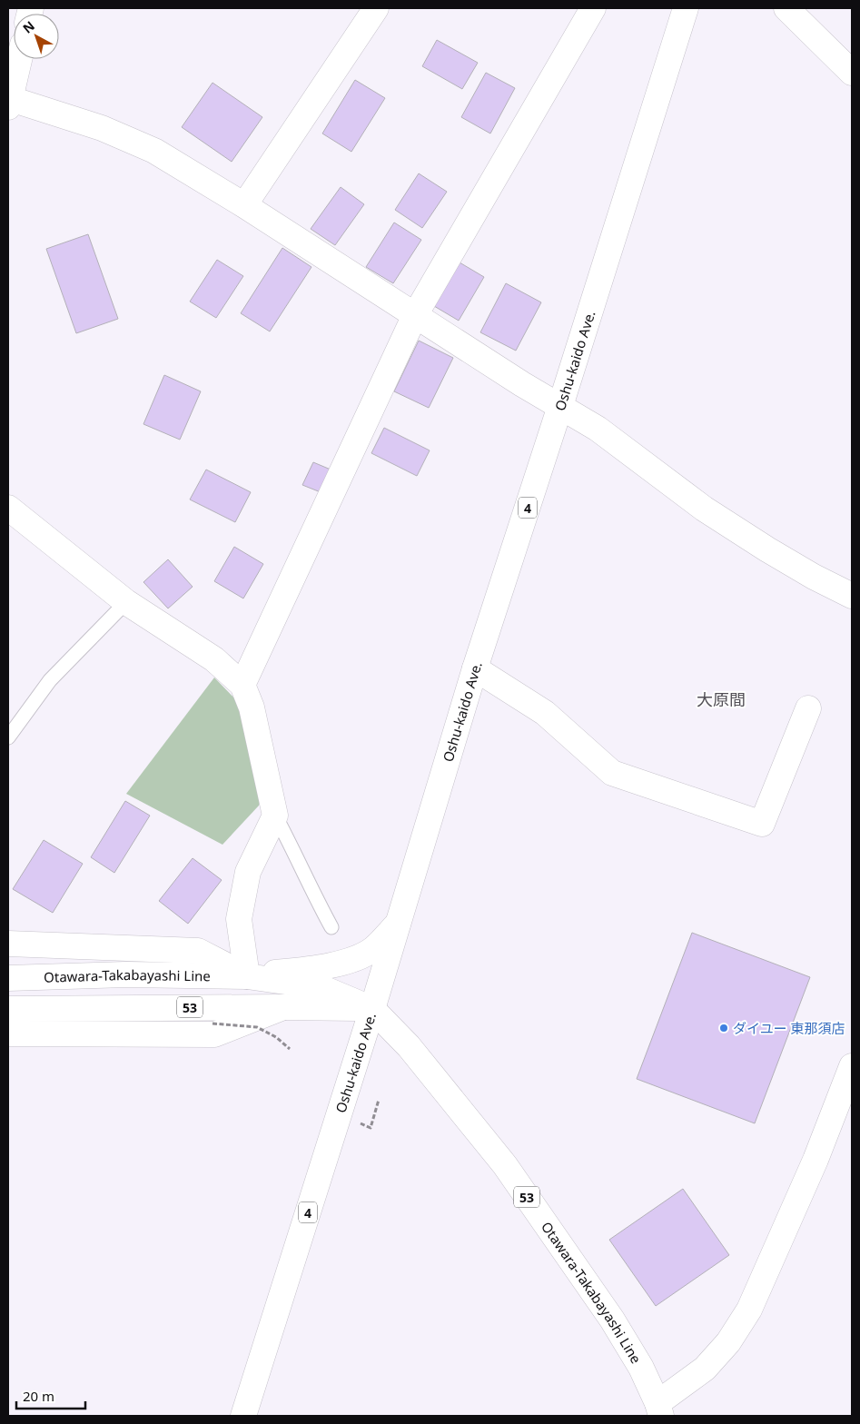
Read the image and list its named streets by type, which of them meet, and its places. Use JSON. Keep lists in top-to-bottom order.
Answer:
{
  "streets": {
    "main road": [
      "Oshu-kaido Ave.",
      "4",
      "Otawara-Takabayashi Line",
      "53"
    ]
  },
  "crossings": [
    ["Oshu-kaido Ave.", "Otawara-Takabayashi Line"],
    ["Oshu-kaido Ave.", "53"],
    ["Otawara-Takabayashi Line", "53"]
  ],
  "districts": ["大原間"],
  "places": ["ダイユー 東那須店"],
  "scale_bar": "20 m",
  "north": "top left"
}
